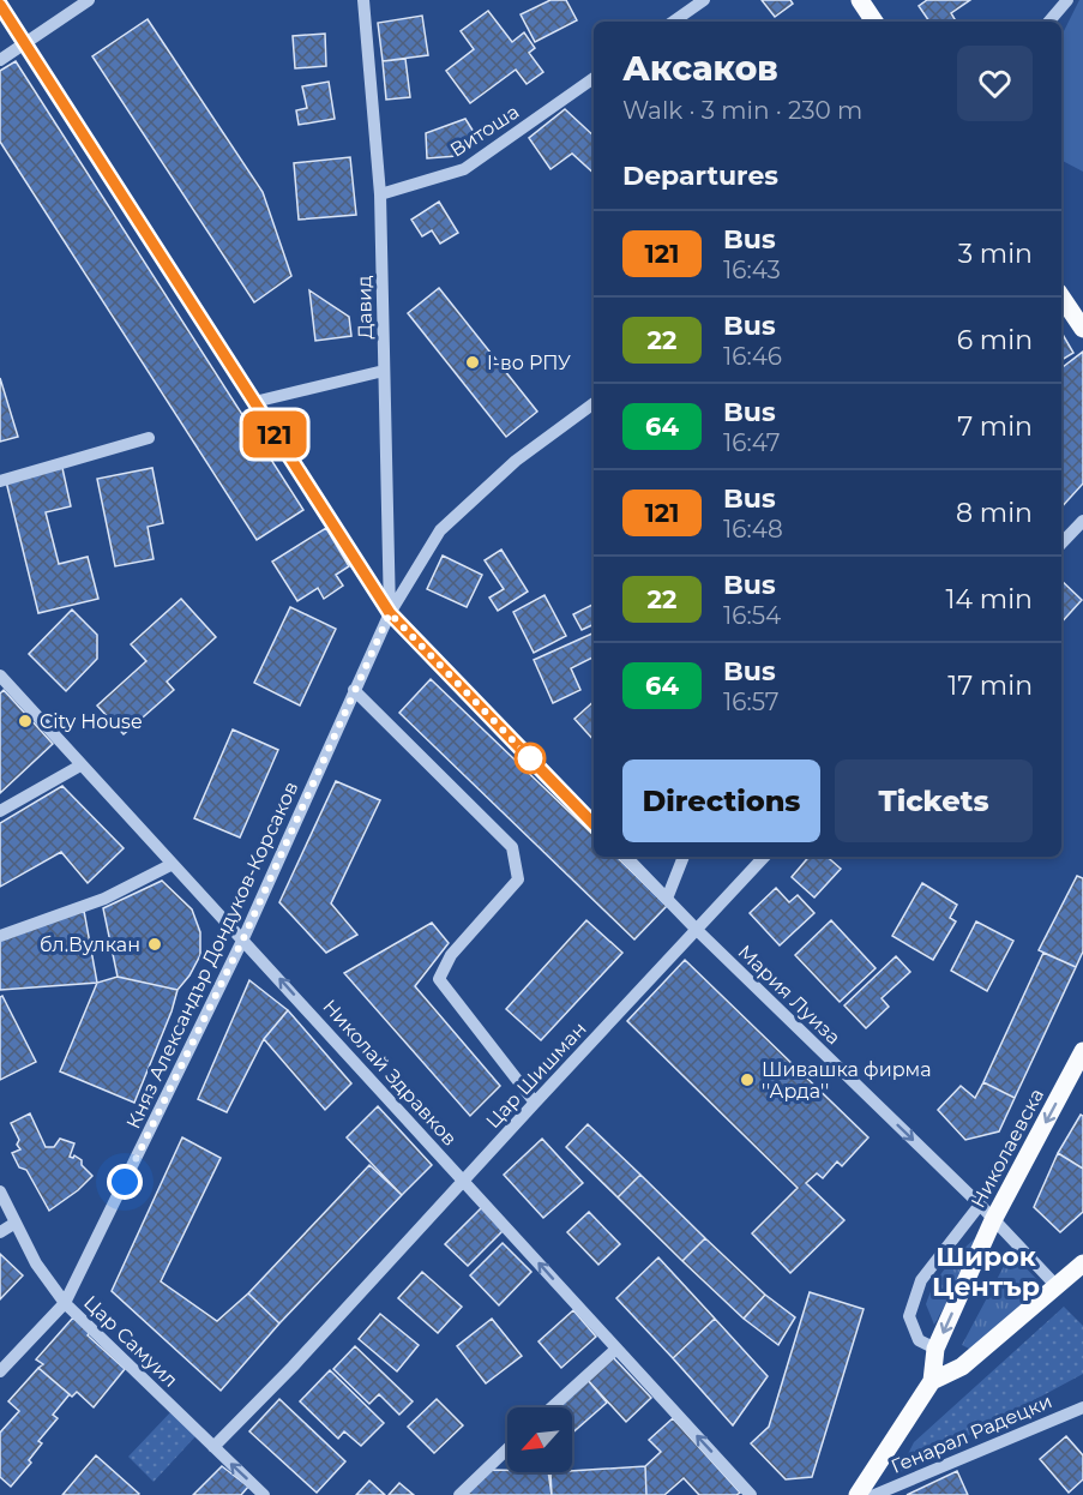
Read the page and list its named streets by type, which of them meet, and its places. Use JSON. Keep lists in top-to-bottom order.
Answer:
{
  "streets": {
    "main road": ["Николаевска"],
    "street": [
      "Витоша",
      "Давид",
      "Княз Александър Дондуков-Корсаков",
      "Мария Луиза",
      "Николай Здравков",
      "Цар Шишман",
      "Цар Самуил",
      "Генарал Радецки"
    ]
  },
  "crossings": [
    ["Витоша", "Давид"],
    ["Давид", "Княз Александър Дондуков-Корсаков"],
    ["Княз Александър Дондуков-Корсаков", "Николай Здравков"],
    ["Княз Александър Дондуков-Корсаков", "Цар Самуил"],
    ["Мария Луиза", "Цар Шишман"],
    ["Мария Луиза", "Николаевска"],
    ["Николай Здравков", "Цар Шишман"],
    ["Цар Шишман", "Цар Самуил"]
  ],
  "one_way": ["Мария Луиза", "Николай Здравков", "Николаевска"],
  "districts": ["Широк Център"],
  "places": [
    "I-во РПУ",
    "City House",
    "бл.Вулкан",
    "Шивашка фирма ''Арда''"
  ],
  "lines": ["bus line 121"],
  "north": "bottom left",
  "page": {
    "on_map": "121",
    "heading": [
      ["Аксаков", "Walk · 3 min · 230 m"],
      "Departures"
    ],
    "list": [
      {
        "mark": "121",
        "name": "Bus",
        "note": "16:43",
        "value": "3 min"
      },
      {
        "mark": "22",
        "name": "Bus",
        "note": "16:46",
        "value": "6 min"
      },
      {
        "mark": "64",
        "name": "Bus",
        "note": "16:47",
        "value": "7 min"
      },
      {
        "mark": "121",
        "name": "Bus",
        "note": "16:48",
        "value": "8 min"
      },
      {
        "mark": "22",
        "name": "Bus",
        "note": "16:54",
        "value": "14 min"
      },
      {
        "mark": "64",
        "name": "Bus",
        "note": "16:57",
        "value": "17 min"
      }
    ],
    "buttons": ["Directions", "Tickets"]
  }
}
